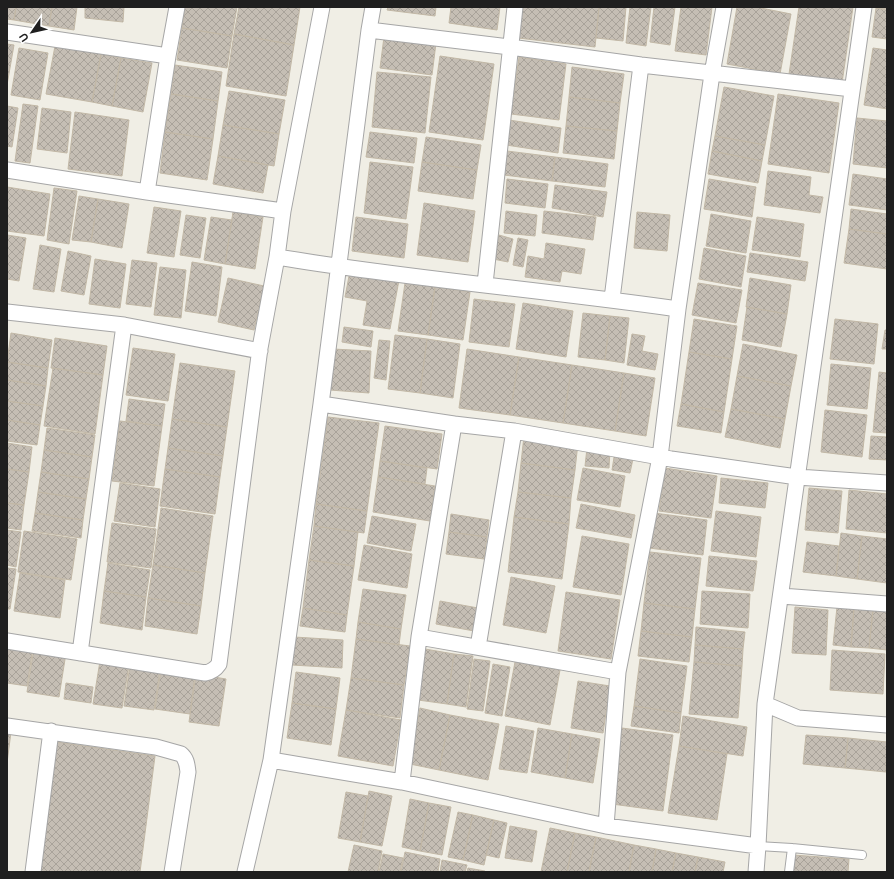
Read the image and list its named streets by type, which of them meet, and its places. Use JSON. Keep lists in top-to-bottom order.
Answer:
{
  "north": "bottom left"
}
